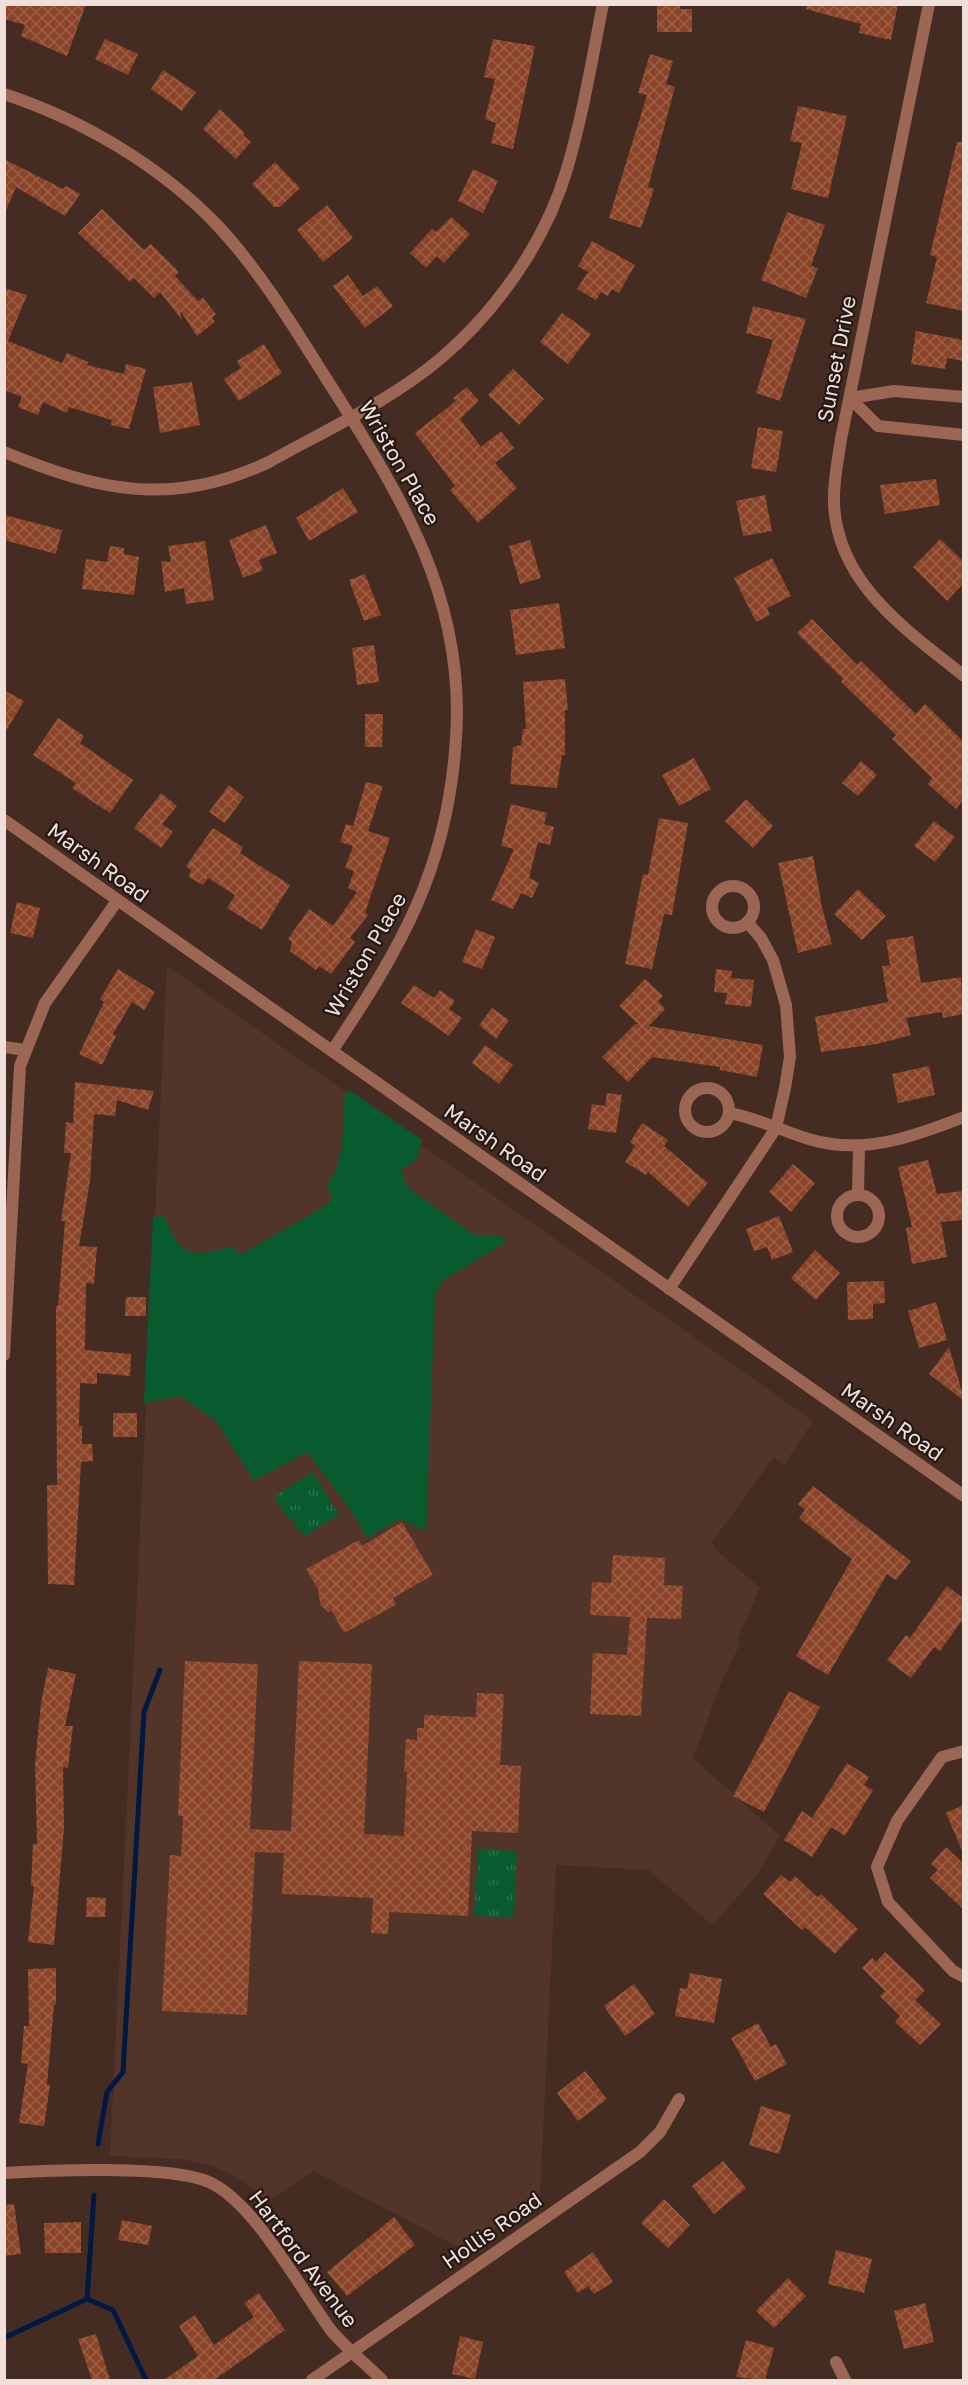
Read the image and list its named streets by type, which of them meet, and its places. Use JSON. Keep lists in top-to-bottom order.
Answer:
{
  "streets": {
    "street": [
      "Sunset Drive",
      "Wriston Place",
      "Marsh Road",
      "Hollis Road",
      "Hartford Avenue"
    ]
  },
  "crossings": [
    ["Wriston Place", "Marsh Road"],
    ["Hollis Road", "Hartford Avenue"]
  ]
}
